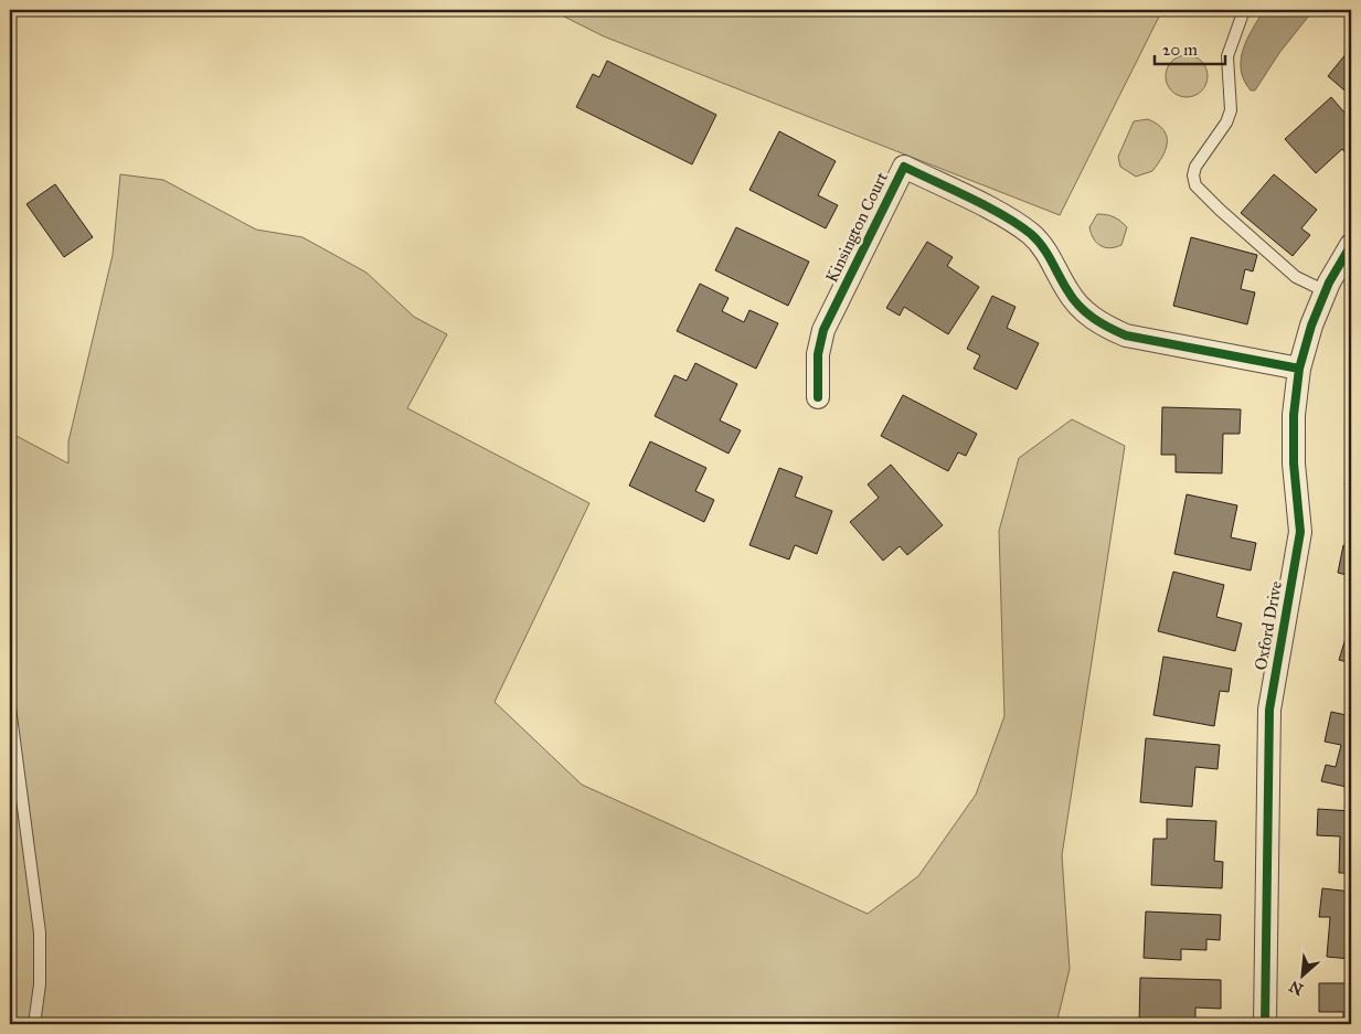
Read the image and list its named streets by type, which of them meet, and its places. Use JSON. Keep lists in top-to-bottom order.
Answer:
{
  "streets": {
    "street": ["Kinsington Court", "Oxford Drive"]
  },
  "crossings": [
    ["Kinsington Court", "Oxford Drive"]
  ],
  "scale_bar": "20 m",
  "north": "bottom left"
}
